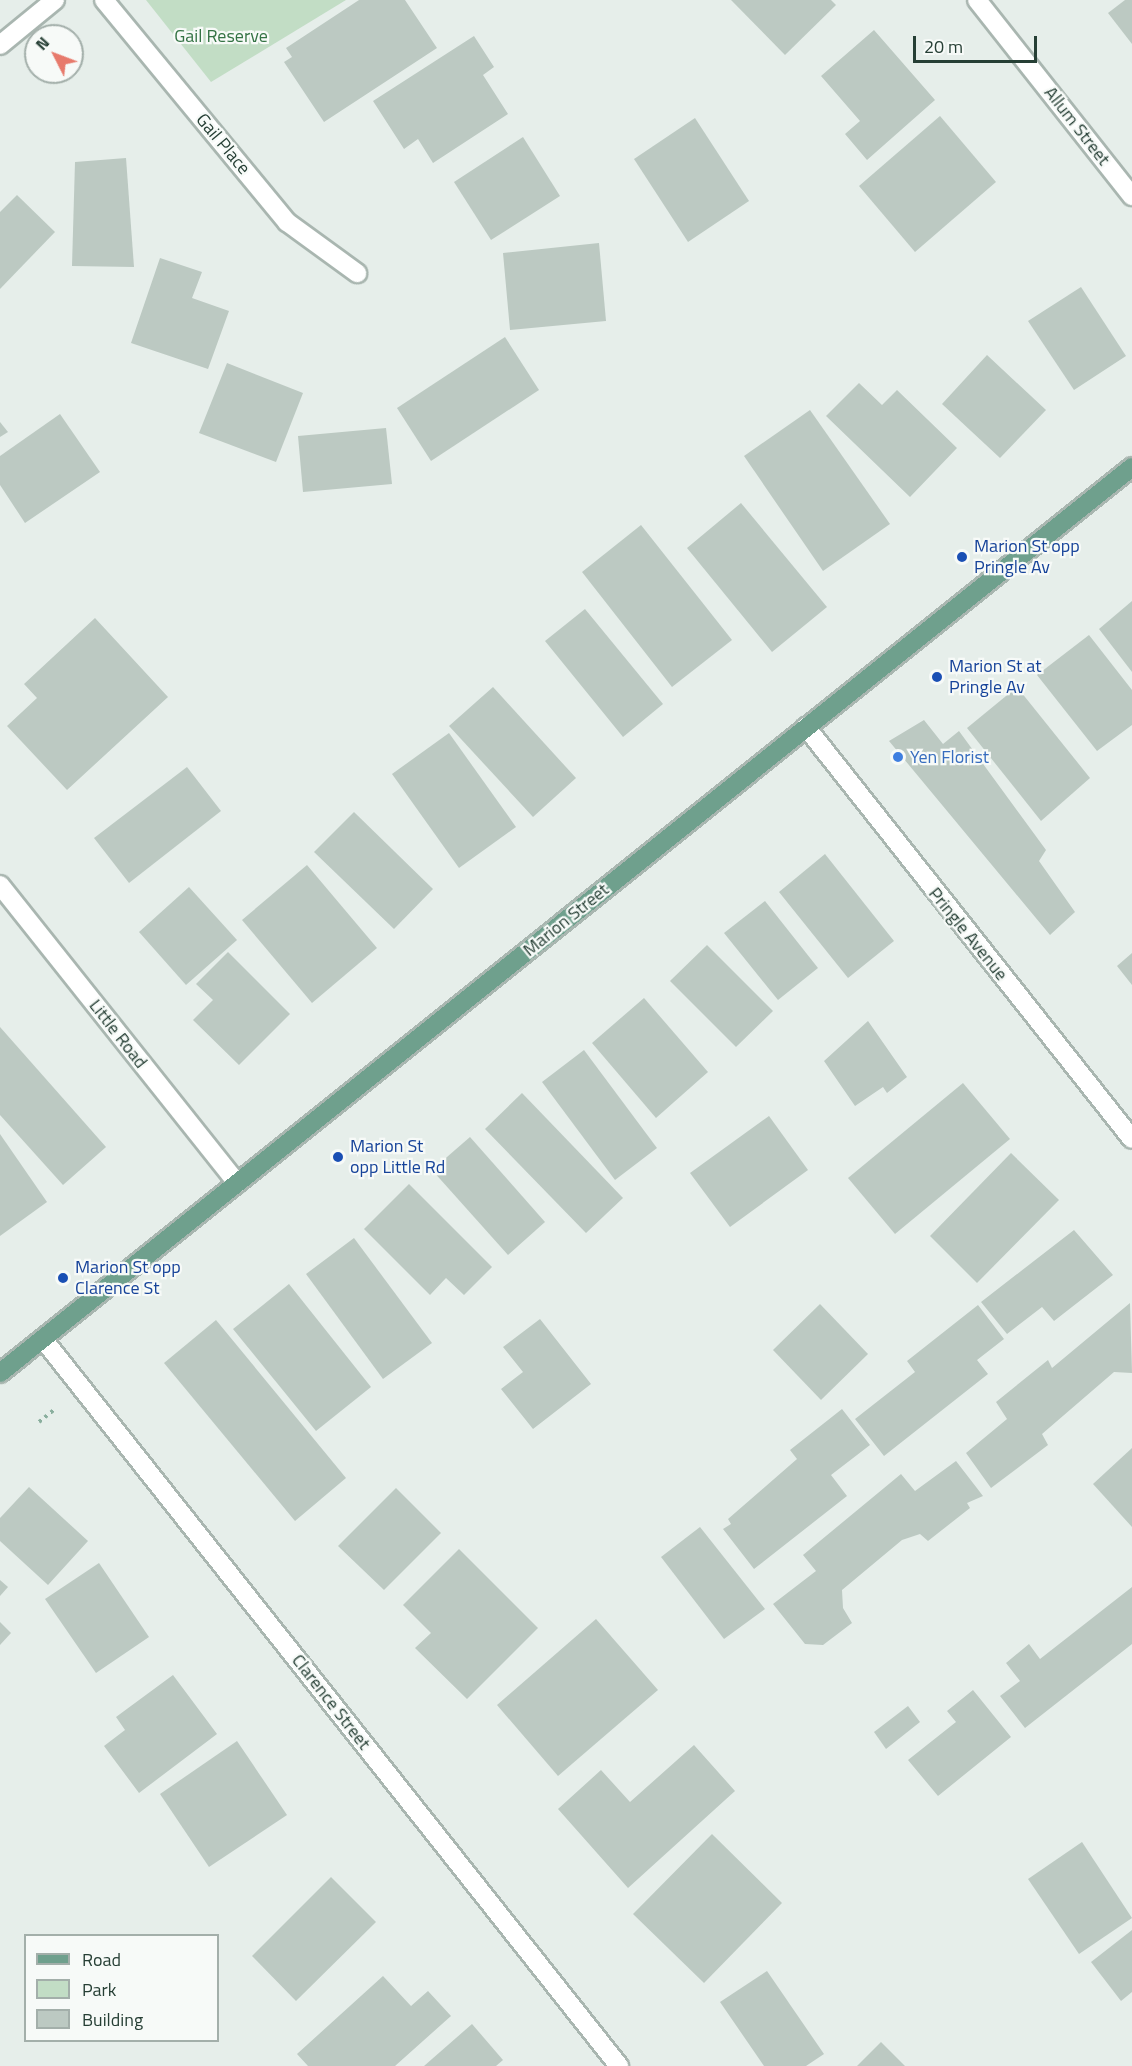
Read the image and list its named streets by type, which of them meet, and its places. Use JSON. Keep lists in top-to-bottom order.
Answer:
{
  "streets": {
    "main road": ["Marion Street"],
    "street": [
      "Allum Street",
      "Gail Place",
      "Pringle Avenue",
      "Little Road",
      "Clarence Street"
    ]
  },
  "crossings": [
    ["Marion Street", "Pringle Avenue"],
    ["Marion Street", "Little Road"],
    ["Marion Street", "Clarence Street"]
  ],
  "parks": ["Gail Reserve"],
  "places": [
    "Marion St opp Pringle Av",
    "Marion St at Pringle Av",
    "Yen Florist",
    "Marion St opp Little Rd",
    "Marion St opp Clarence St"
  ],
  "legend": ["Road", "Park", "Building"],
  "scale_bar": "20 m",
  "north": "top left"
}
